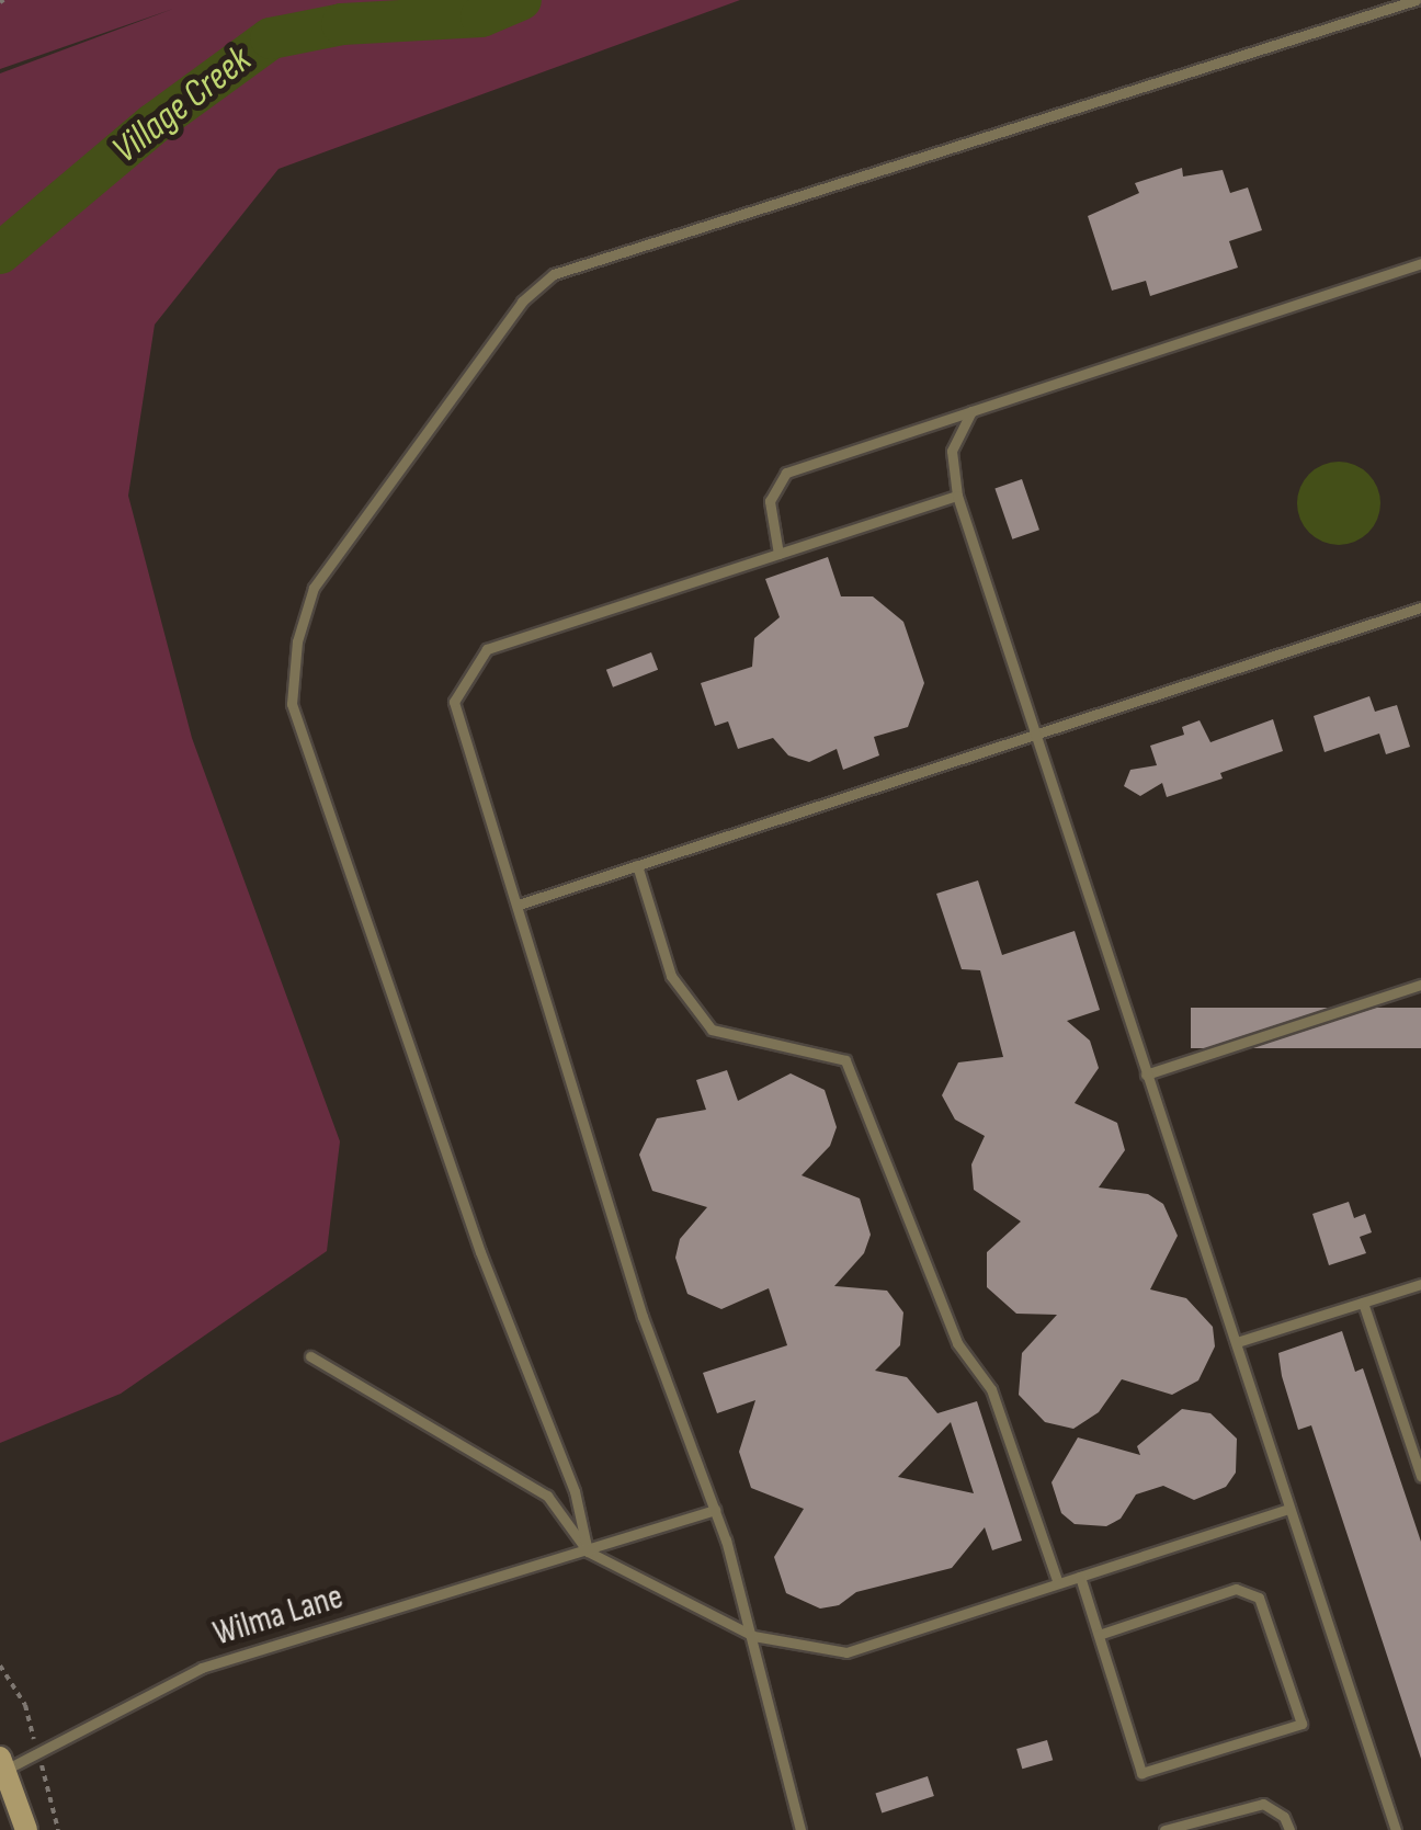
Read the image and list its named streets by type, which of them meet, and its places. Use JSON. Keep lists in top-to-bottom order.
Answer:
{
  "streets": {
    "lane": ["Wilma Lane"]
  },
  "water": ["Village Creek"]
}
